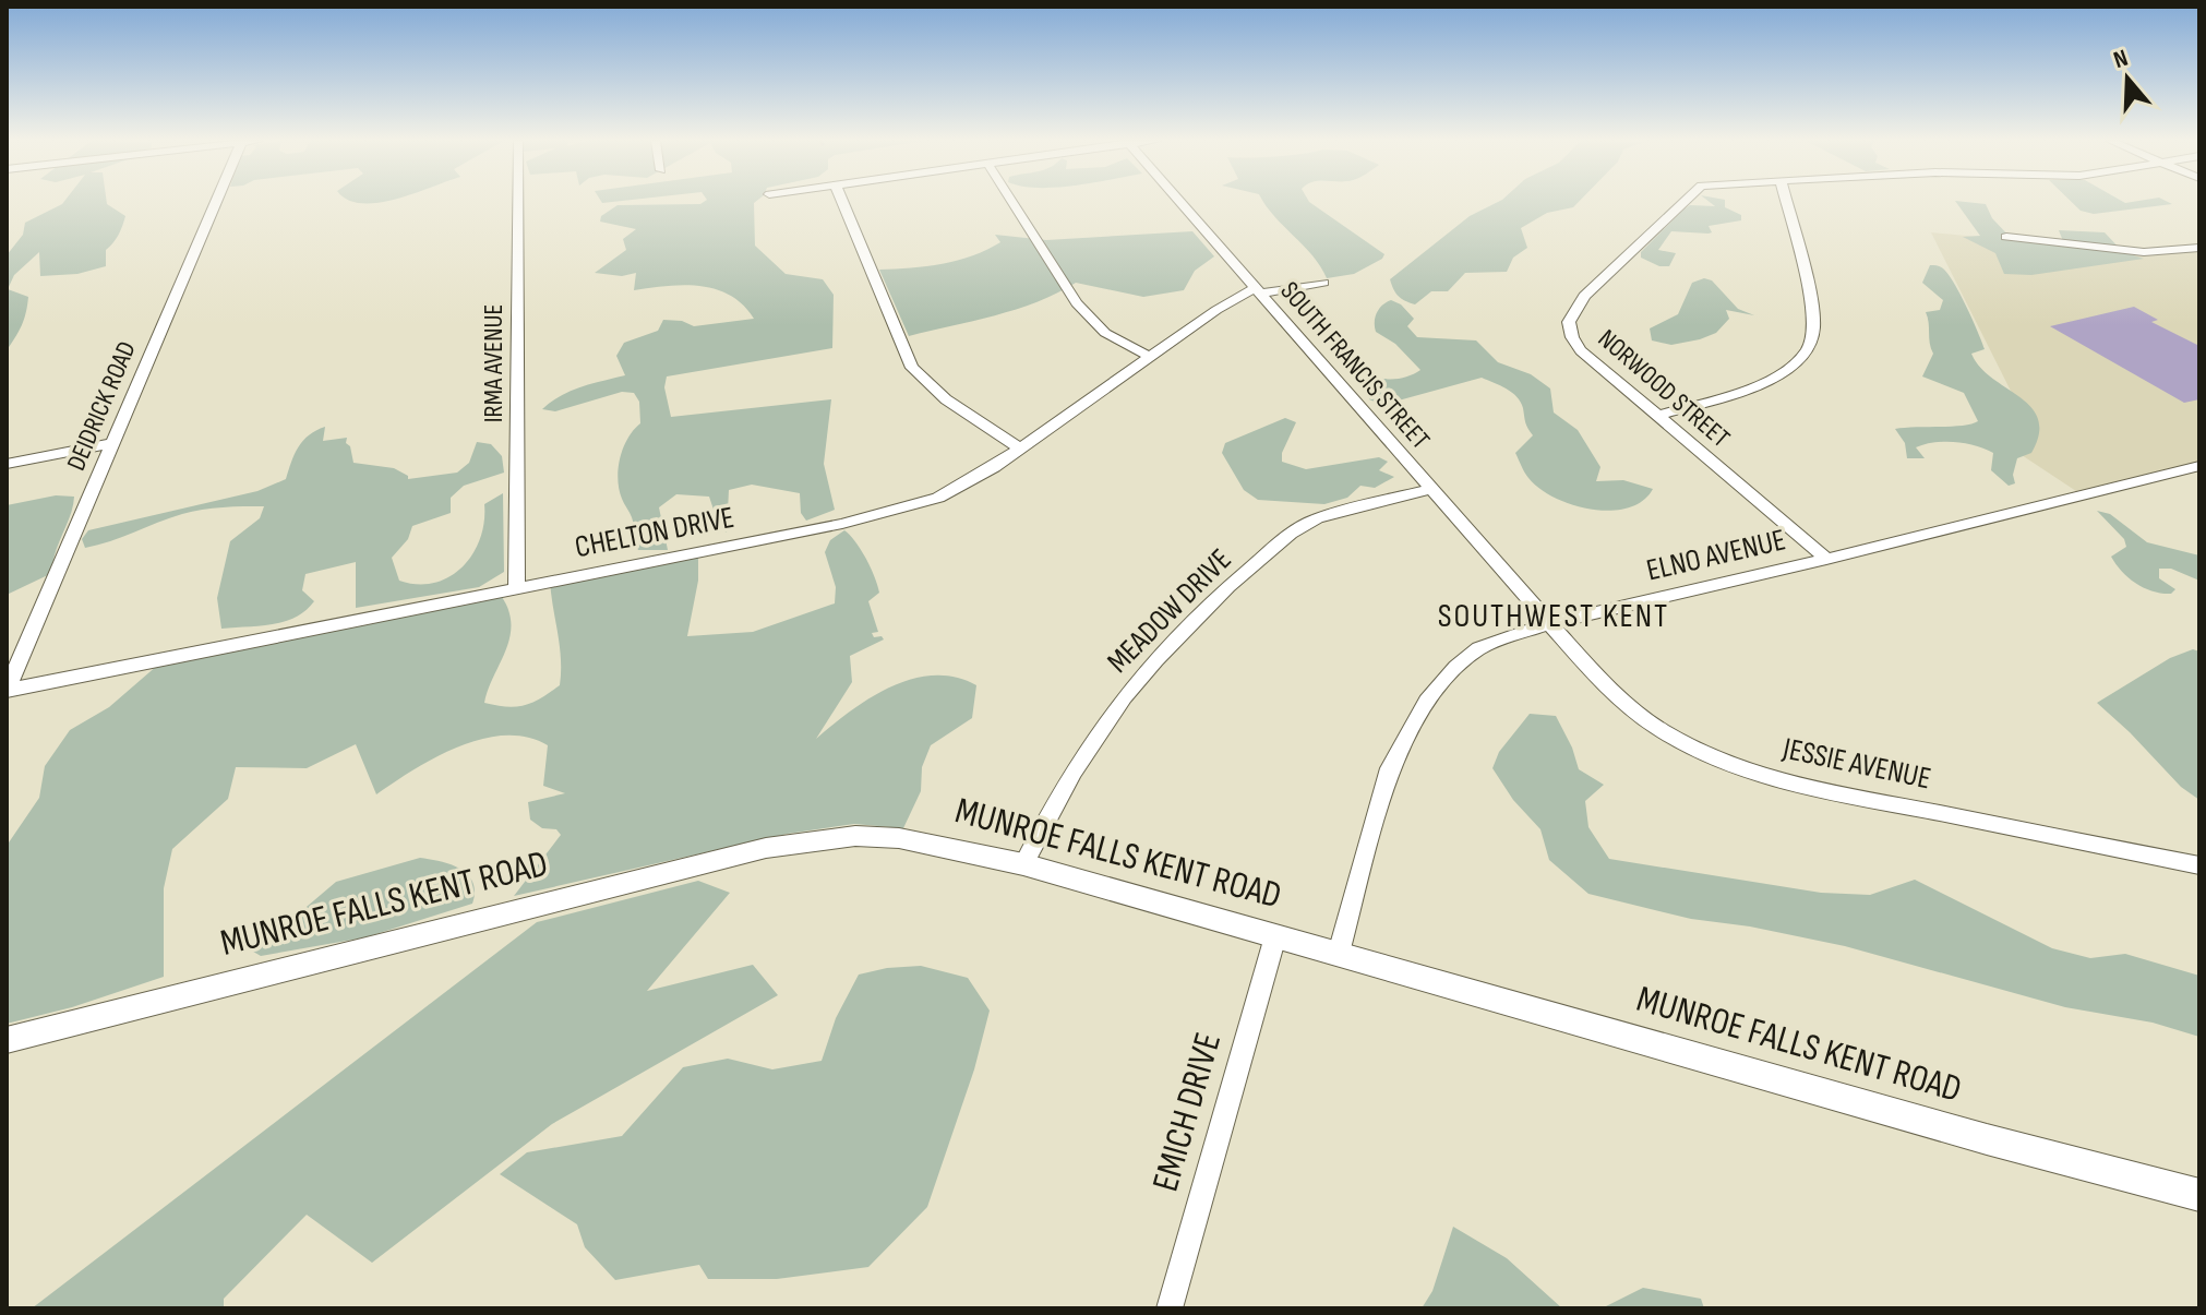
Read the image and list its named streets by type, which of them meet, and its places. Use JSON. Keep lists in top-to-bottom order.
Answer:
{
  "streets": {
    "street": [
      "IRMA AVENUE",
      "SOUTH FRANCIS STREET",
      "NORWOOD STREET",
      "DEIDRICK ROAD",
      "CHELTON DRIVE",
      "ELNO AVENUE",
      "MEADOW DRIVE",
      "JESSIE AVENUE",
      "MUNROE FALLS KENT ROAD",
      "EMICH DRIVE"
    ]
  },
  "crossings": [
    ["IRMA AVENUE", "CHELTON DRIVE"],
    ["SOUTH FRANCIS STREET", "CHELTON DRIVE"],
    ["SOUTH FRANCIS STREET", "ELNO AVENUE"],
    ["SOUTH FRANCIS STREET", "MEADOW DRIVE"],
    ["SOUTH FRANCIS STREET", "JESSIE AVENUE"],
    ["NORWOOD STREET", "ELNO AVENUE"],
    ["DEIDRICK ROAD", "CHELTON DRIVE"],
    ["ELNO AVENUE", "JESSIE AVENUE"],
    ["ELNO AVENUE", "MUNROE FALLS KENT ROAD"],
    ["MEADOW DRIVE", "MUNROE FALLS KENT ROAD"],
    ["MUNROE FALLS KENT ROAD", "EMICH DRIVE"]
  ],
  "districts": ["SOUTHWEST KENT"],
  "north": "top"
}
